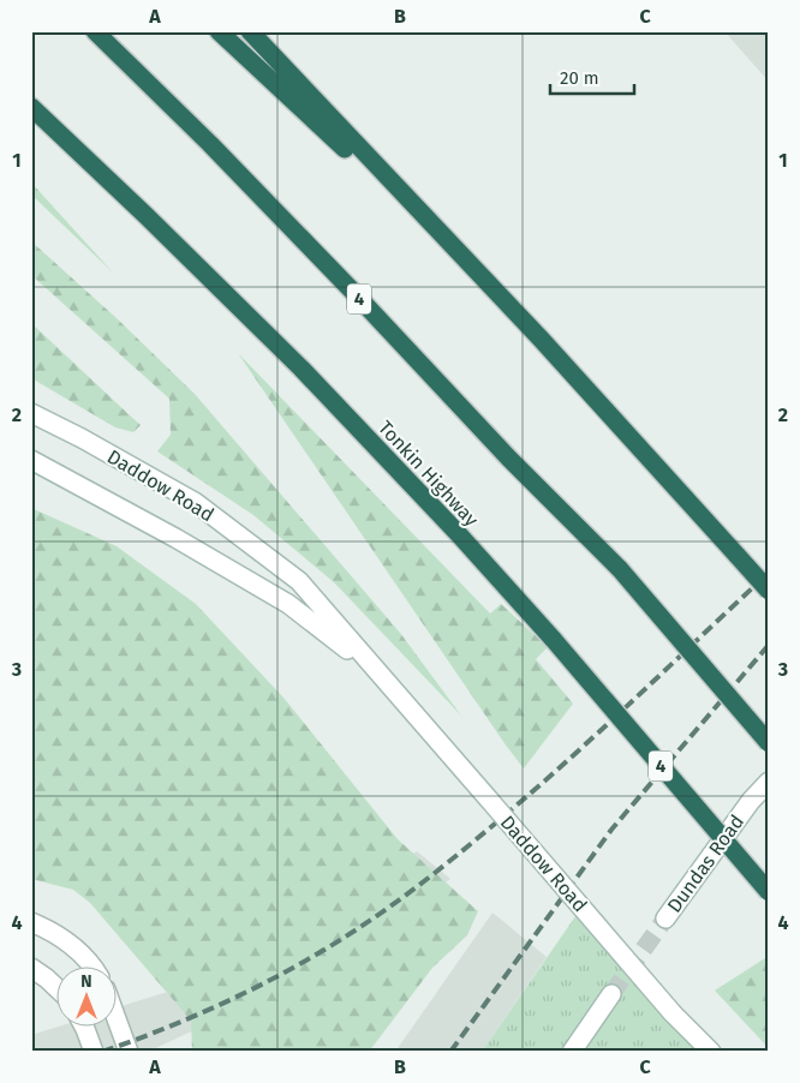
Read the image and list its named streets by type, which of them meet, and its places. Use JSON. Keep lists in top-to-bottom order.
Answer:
{
  "streets": {
    "highway": ["4", "Tonkin Highway"],
    "main road": ["Daddow Road", "Dundas Road"]
  },
  "scale_bar": "20 m",
  "north": "top",
  "grid": {
    "columns": ["A", "B", "C"],
    "rows": [
      "1",
      "2",
      "3",
      "4"
    ]
  }
}
